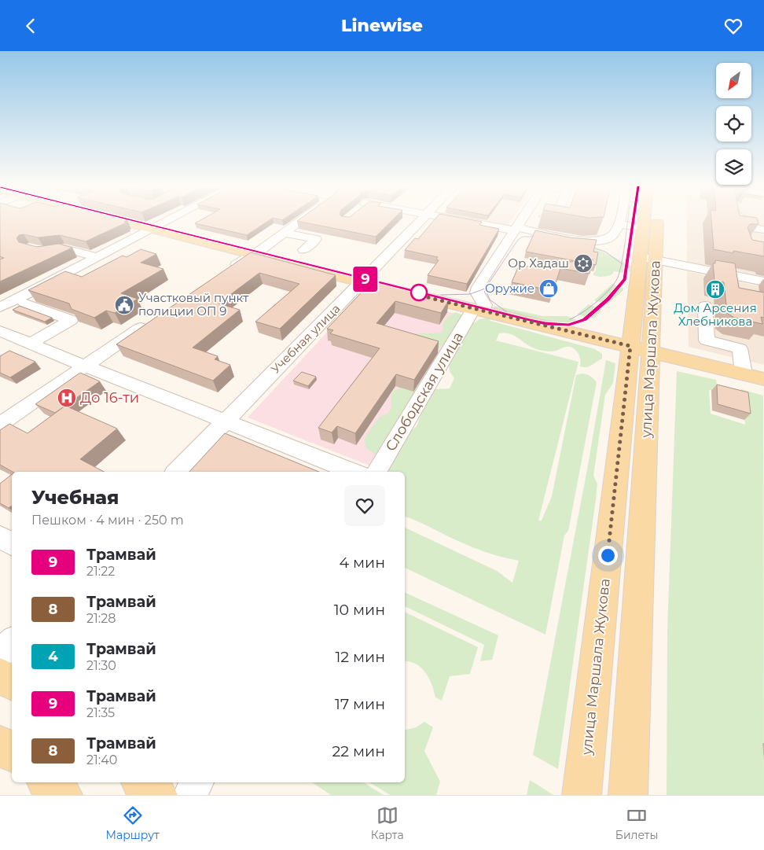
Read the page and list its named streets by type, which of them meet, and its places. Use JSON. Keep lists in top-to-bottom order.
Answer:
{
  "streets": {
    "main road": ["улица Маршала Жукова"],
    "street": ["Учебная улица", "Слободская улица"]
  },
  "places": {
    "synagogue": ["Ор Хадаш"],
    "shop": ["Оружие"],
    "building": ["Дом Арсения Хлебникова"],
    "public building": ["Участковый пункт полиции ОП 9"],
    "hospital": ["До 16-ти"]
  },
  "lines": ["tram line 9"],
  "north": "bottom left",
  "page": {
    "header": "Linewise",
    "on_map": "9",
    "heading": ["Учебная", "Пешком · 4 мин · 250 m"],
    "list": [
      {
        "mark": "9",
        "name": "Трамвай",
        "note": "21:22",
        "value": "4 мин"
      },
      {
        "mark": "8",
        "name": "Трамвай",
        "note": "21:28",
        "value": "10 мин"
      },
      {
        "mark": "4",
        "name": "Трамвай",
        "note": "21:30",
        "value": "12 мин"
      },
      {
        "mark": "9",
        "name": "Трамвай",
        "note": "21:35",
        "value": "17 мин"
      },
      {
        "mark": "8",
        "name": "Трамвай",
        "note": "21:40",
        "value": "22 мин"
      }
    ],
    "tabs": ["Маршрут", "Карта", "Билеты"]
  }
}
